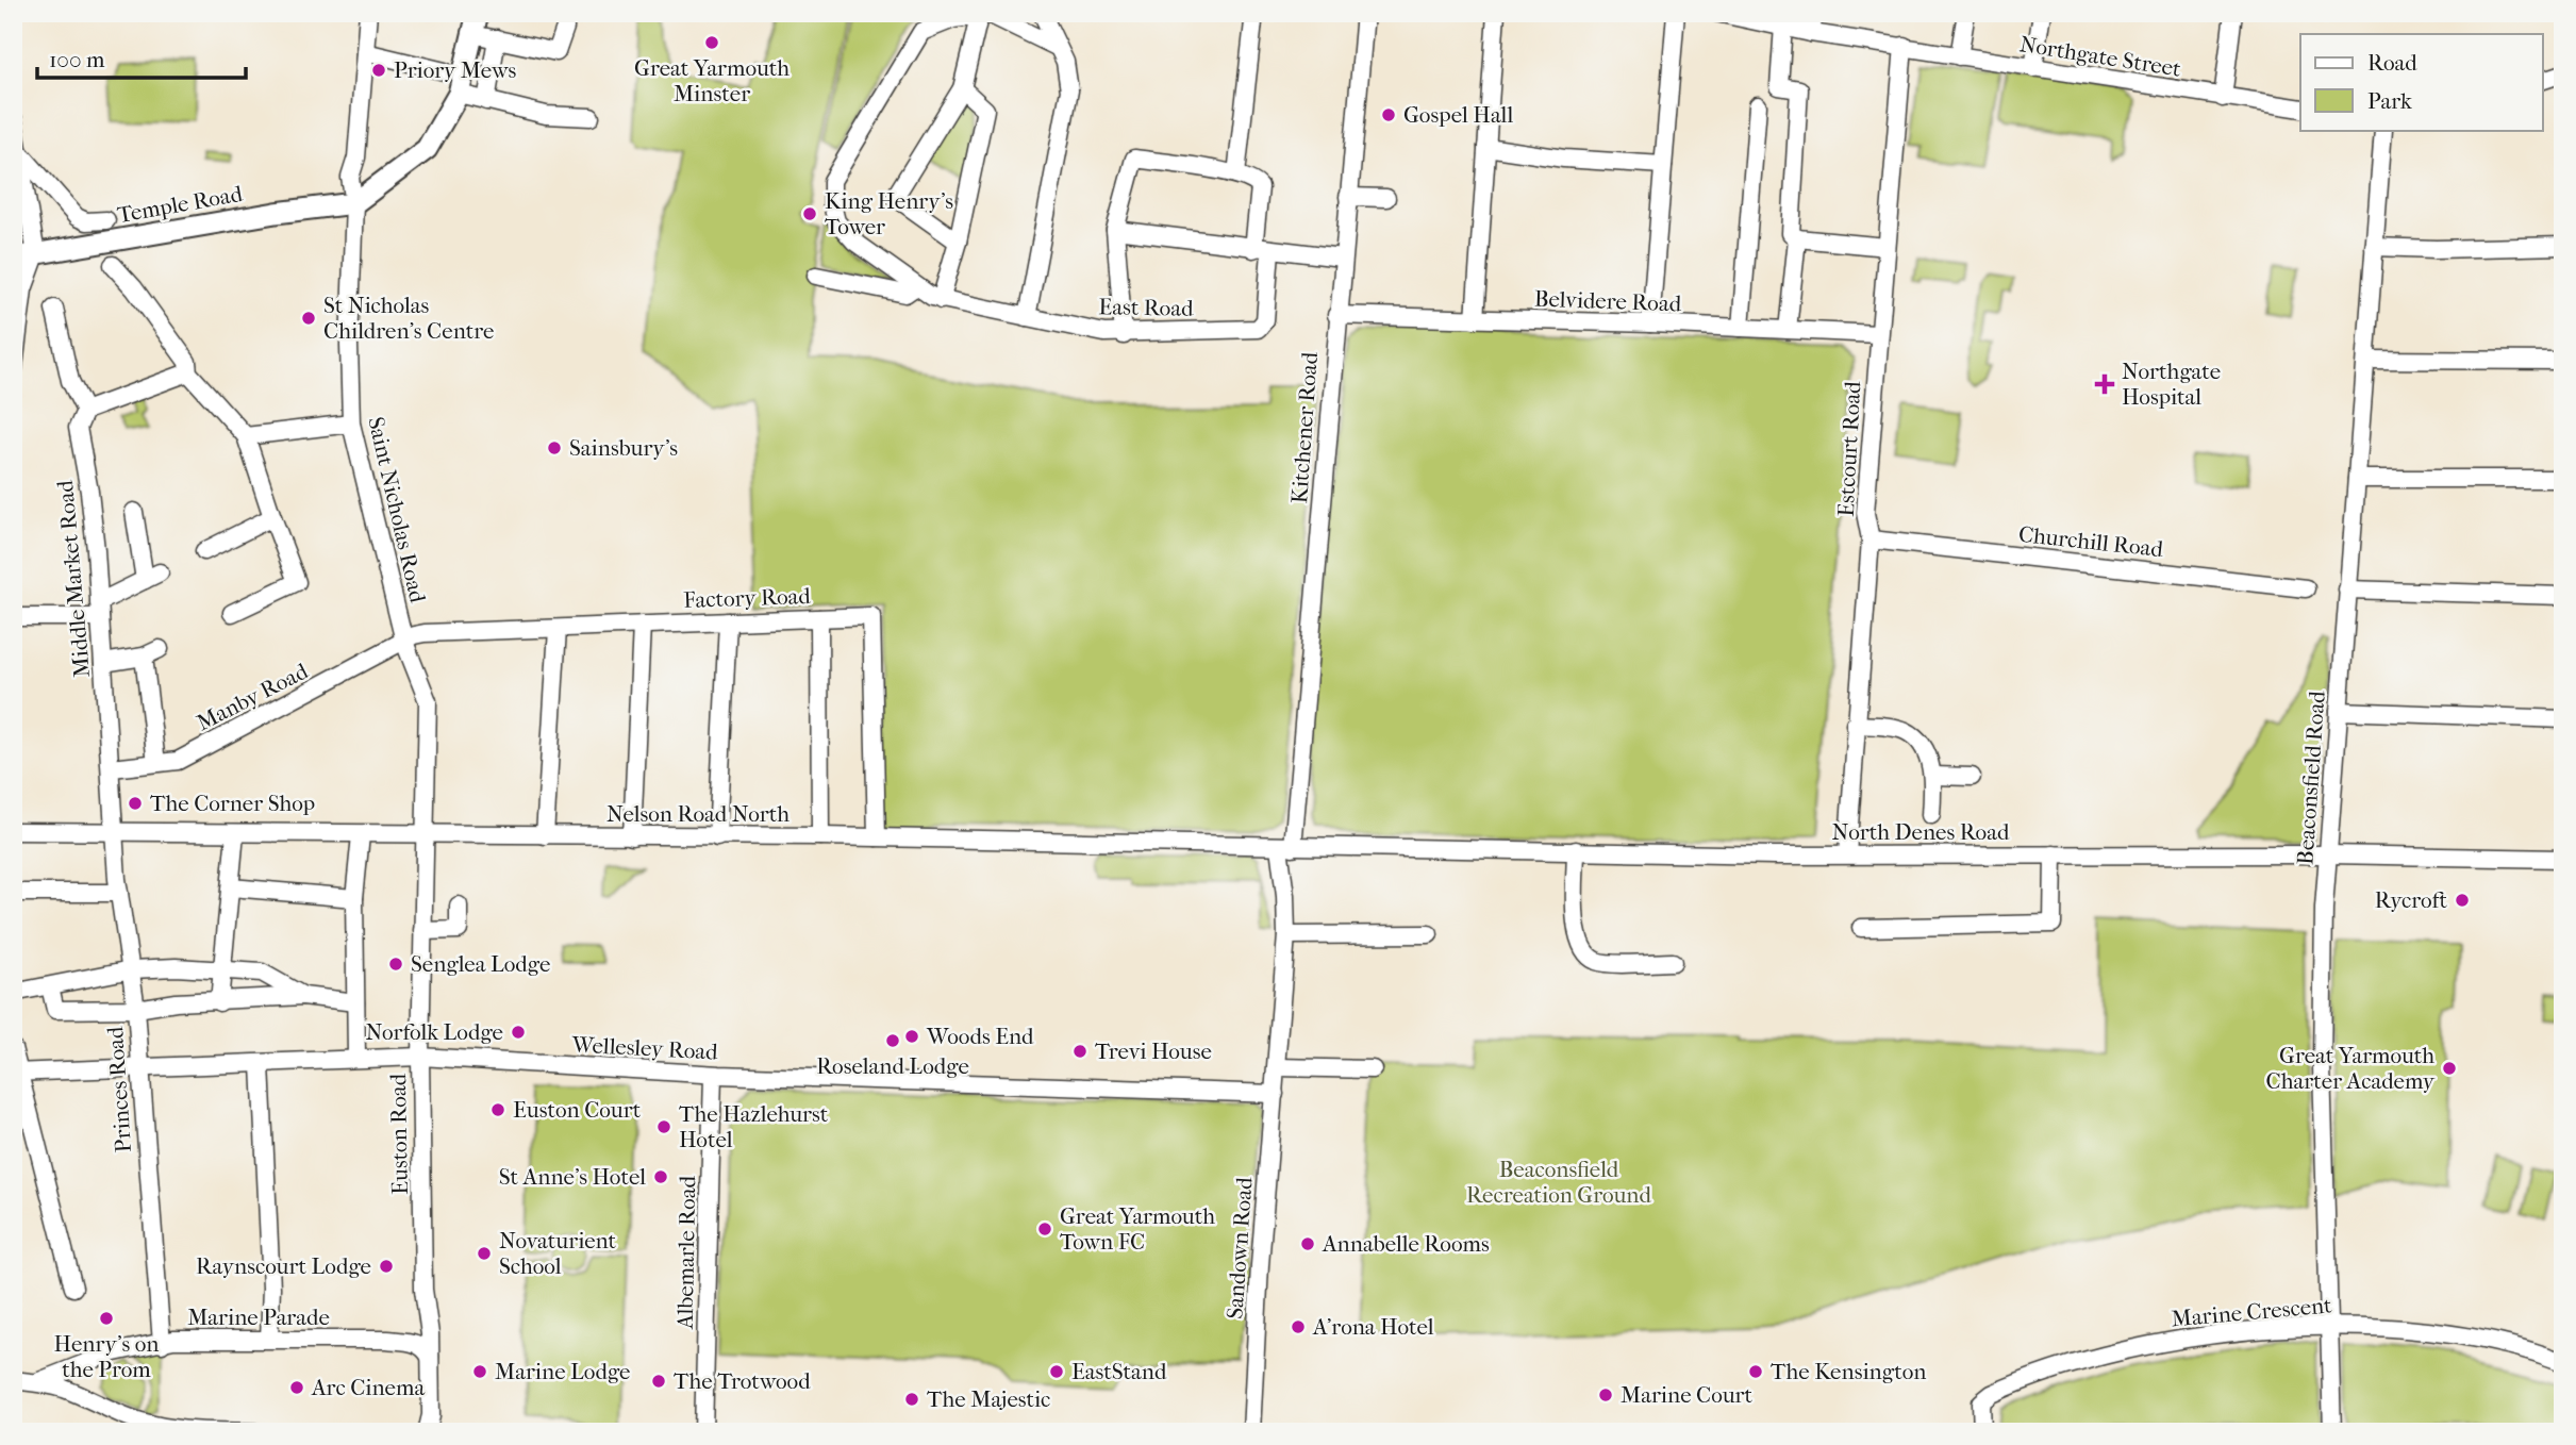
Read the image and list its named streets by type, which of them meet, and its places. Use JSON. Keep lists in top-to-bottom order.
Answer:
{
  "streets": {
    "main road": ["Temple Road"],
    "street": [
      "Northgate Street",
      "Belvidere Road",
      "East Road",
      "Kitchener Road",
      "Estcourt Road",
      "Saint Nicholas Road",
      "Churchill Road",
      "Middle Market Road",
      "Factory Road",
      "Manby Road",
      "Beaconsfield Road",
      "Nelson Road North",
      "North Denes Road",
      "Wellesley Road",
      "Princes Road",
      "Euston Road",
      "Sandown Road",
      "Albemarle Road",
      "Marine Crescent",
      "Marine Parade"
    ]
  },
  "crossings": [
    ["Northgate Street", "Estcourt Road"],
    ["Temple Road", "Saint Nicholas Road"],
    ["Belvidere Road", "Kitchener Road"],
    ["Belvidere Road", "Estcourt Road"],
    ["Kitchener Road", "Nelson Road North"],
    ["Kitchener Road", "North Denes Road"],
    ["Kitchener Road", "Sandown Road"],
    ["Estcourt Road", "Churchill Road"],
    ["Estcourt Road", "North Denes Road"],
    ["Saint Nicholas Road", "Factory Road"],
    ["Saint Nicholas Road", "Manby Road"],
    ["Saint Nicholas Road", "Nelson Road North"],
    ["Saint Nicholas Road", "Euston Road"],
    ["Middle Market Road", "Manby Road"],
    ["Middle Market Road", "Nelson Road North"],
    ["Middle Market Road", "Princes Road"],
    ["Factory Road", "Manby Road"],
    ["Factory Road", "Nelson Road North"],
    ["Beaconsfield Road", "North Denes Road"],
    ["Beaconsfield Road", "Marine Crescent"],
    ["Nelson Road North", "North Denes Road"],
    ["Nelson Road North", "Princes Road"],
    ["Nelson Road North", "Euston Road"],
    ["Nelson Road North", "Sandown Road"],
    ["North Denes Road", "Sandown Road"],
    ["Wellesley Road", "Princes Road"],
    ["Wellesley Road", "Euston Road"],
    ["Wellesley Road", "Sandown Road"],
    ["Wellesley Road", "Albemarle Road"],
    ["Princes Road", "Marine Parade"],
    ["Euston Road", "Marine Parade"]
  ],
  "parks": ["Beaconsfield Recreation Ground"],
  "places": {
    "other": [
      "Great Yarmouth Minster",
      "Priory Mews",
      "Gospel Hall",
      "King Henry's Tower",
      "St Nicholas Children's Centre",
      "Sainsbury's",
      "The Corner Shop",
      "Rycroft",
      "Senglea Lodge",
      "Norfolk Lodge",
      "Woods End",
      "Roseland Lodge",
      "Trevi House",
      "Great Yarmouth Charter Academy",
      "Euston Court",
      "The Hazlehurst Hotel",
      "St Anne's Hotel",
      "Great Yarmouth Town FC",
      "Annabelle Rooms",
      "Novaturient School",
      "Raynscourt Lodge",
      "Henry's on the Prom",
      "A'rona Hotel",
      "Marine Lodge",
      "EastStand",
      "The Kensington",
      "The Trotwood",
      "Arc Cinema",
      "Marine Court",
      "The Majestic"
    ],
    "health": ["Northgate Hospital"]
  },
  "legend": ["Road", "Park"],
  "scale_bar": "100 m"
}
